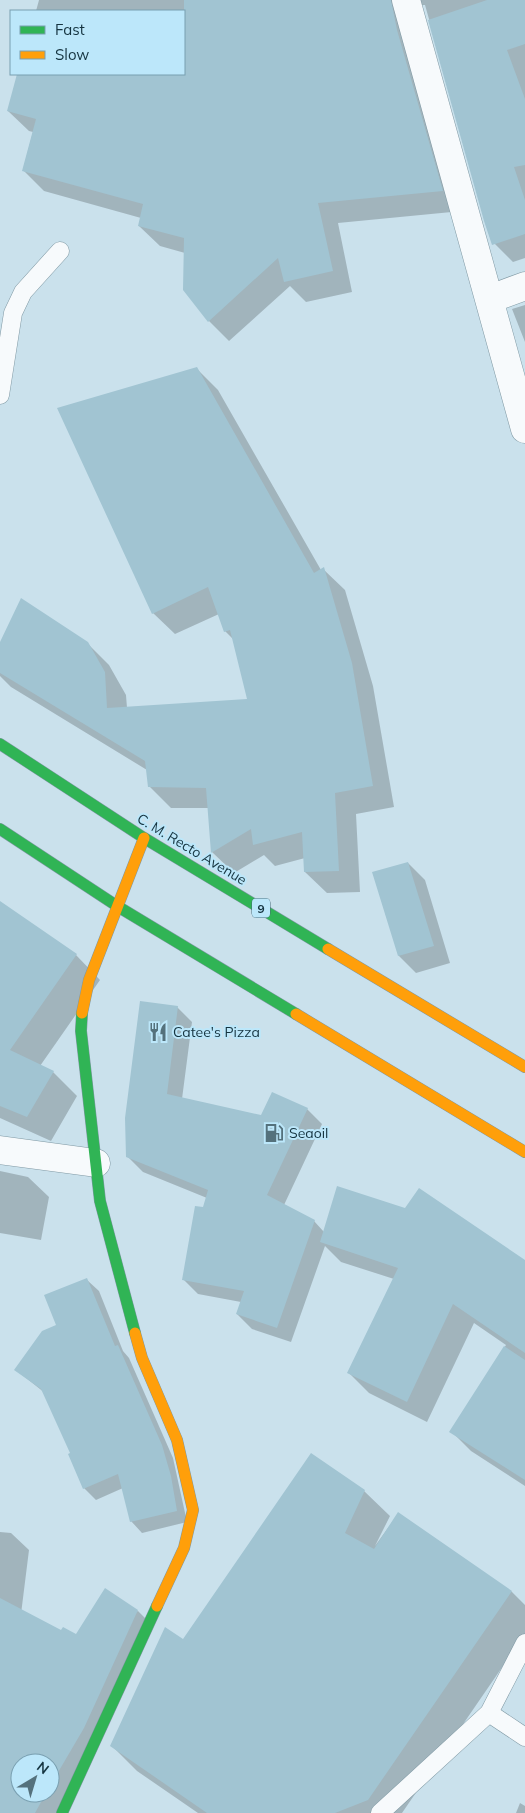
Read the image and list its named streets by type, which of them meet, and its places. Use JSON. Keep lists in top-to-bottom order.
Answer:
{
  "streets": {
    "main road": ["C. M. Recto Avenue", "9"]
  },
  "places": {
    "restaurant": ["Catee's Pizza"],
    "fuel station": ["Seaoil"]
  },
  "legend": ["Fast", "Slow"],
  "north": "top right"
}
